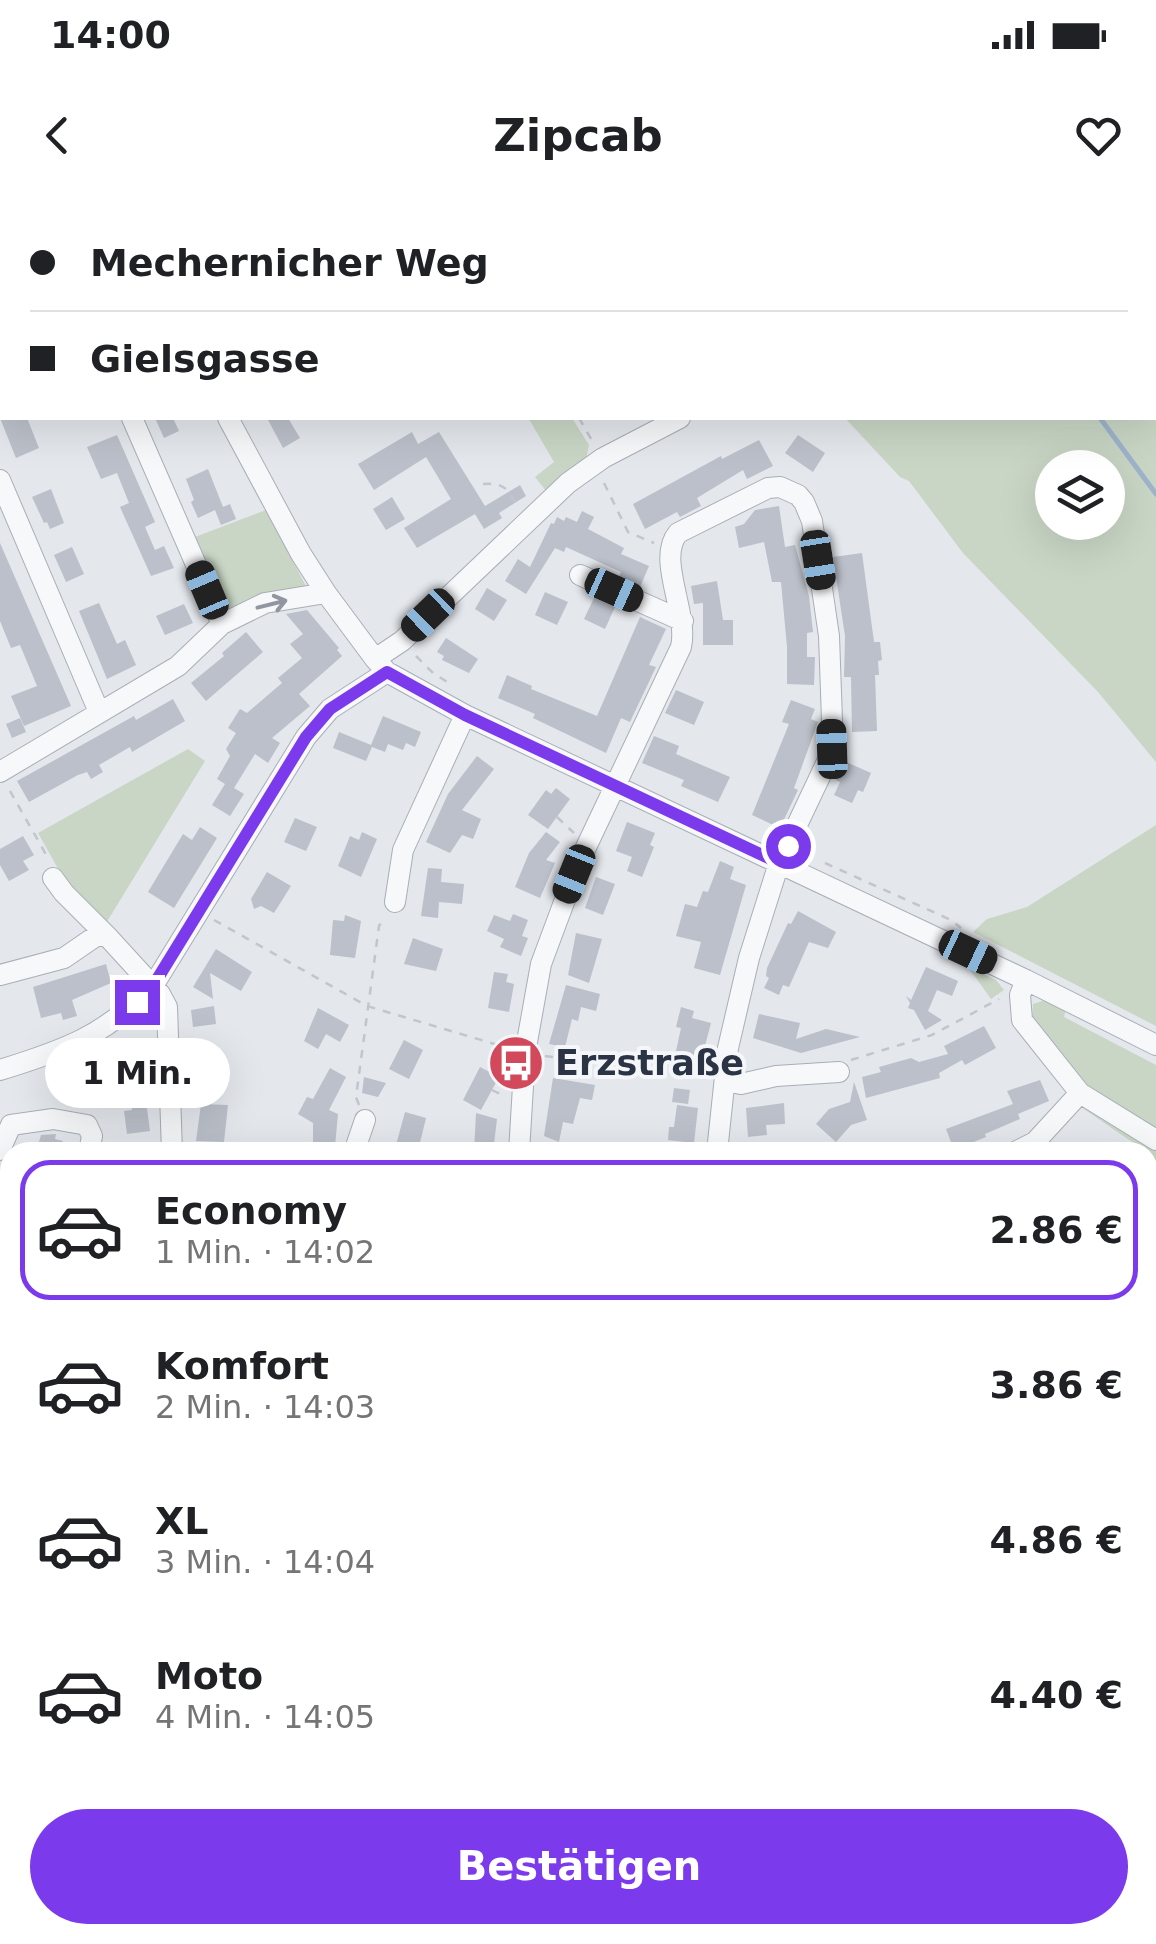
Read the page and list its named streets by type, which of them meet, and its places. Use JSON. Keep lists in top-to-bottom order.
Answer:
{
  "places": {
    "bus stop": ["Erzstraße"]
  },
  "page": {
    "status": "14:00",
    "header": "Zipcab",
    "banner": ["Mechernicher Weg", "Gielsgasse"],
    "bubble": "1 Min.",
    "list": [
      {
        "name": "Economy",
        "note": "1 Min. · 14:02",
        "value": "2.86 €"
      },
      {
        "name": "Komfort",
        "note": "2 Min. · 14:03",
        "value": "3.86 €"
      },
      {
        "name": "XL",
        "note": "3 Min. · 14:04",
        "value": "4.86 €"
      },
      {
        "name": "Moto",
        "note": "4 Min. · 14:05",
        "value": "4.40 €"
      }
    ],
    "buttons": "Bestätigen"
  }
}
